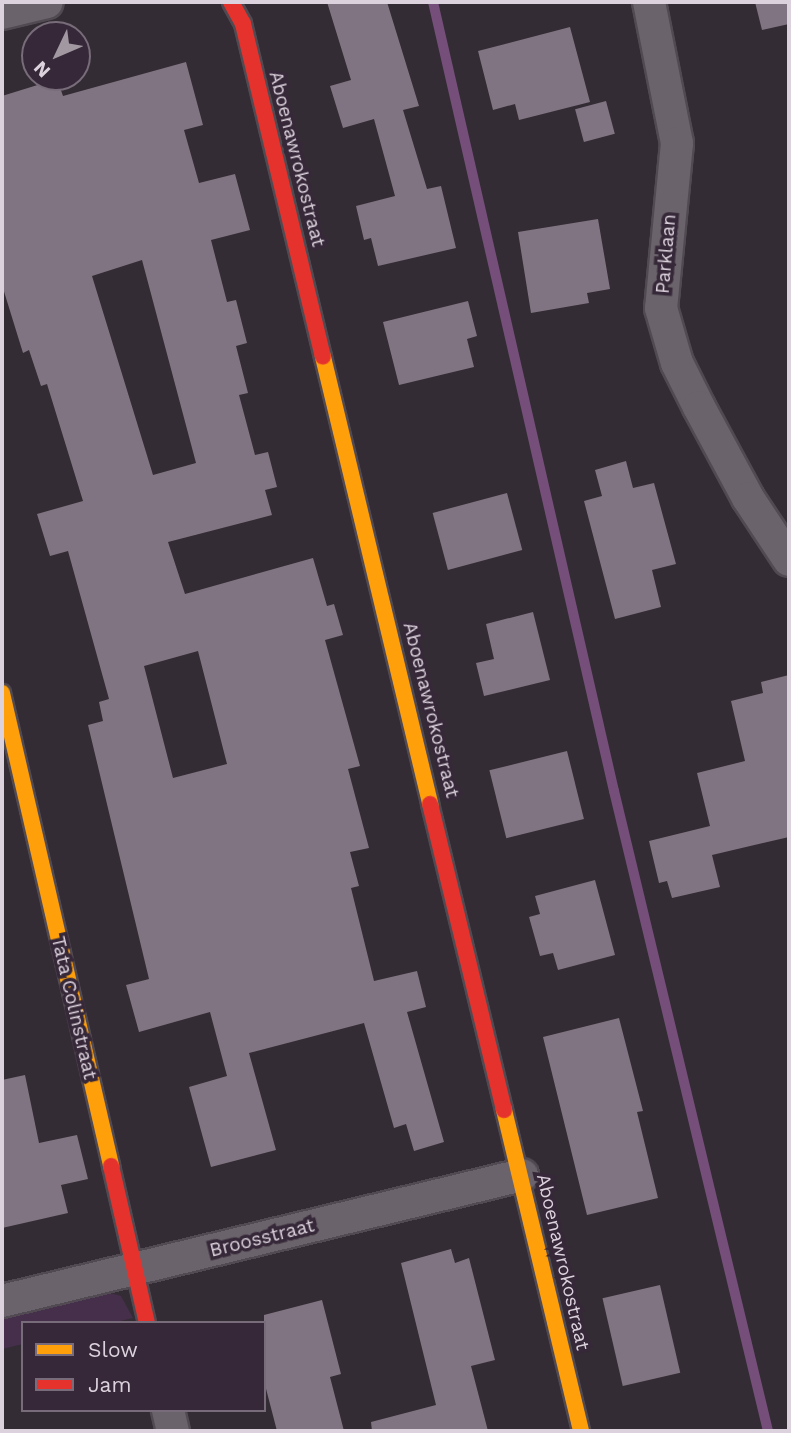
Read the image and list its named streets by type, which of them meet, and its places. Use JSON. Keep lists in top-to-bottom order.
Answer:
{
  "streets": {
    "street": [
      "Aboenawrokostraat",
      "Parklaan",
      "Tata Colinstraat",
      "Broosstraat"
    ]
  },
  "crossings": [
    ["Aboenawrokostraat", "Broosstraat"],
    ["Tata Colinstraat", "Broosstraat"]
  ],
  "legend": ["Slow", "Jam"],
  "north": "bottom left"
}
